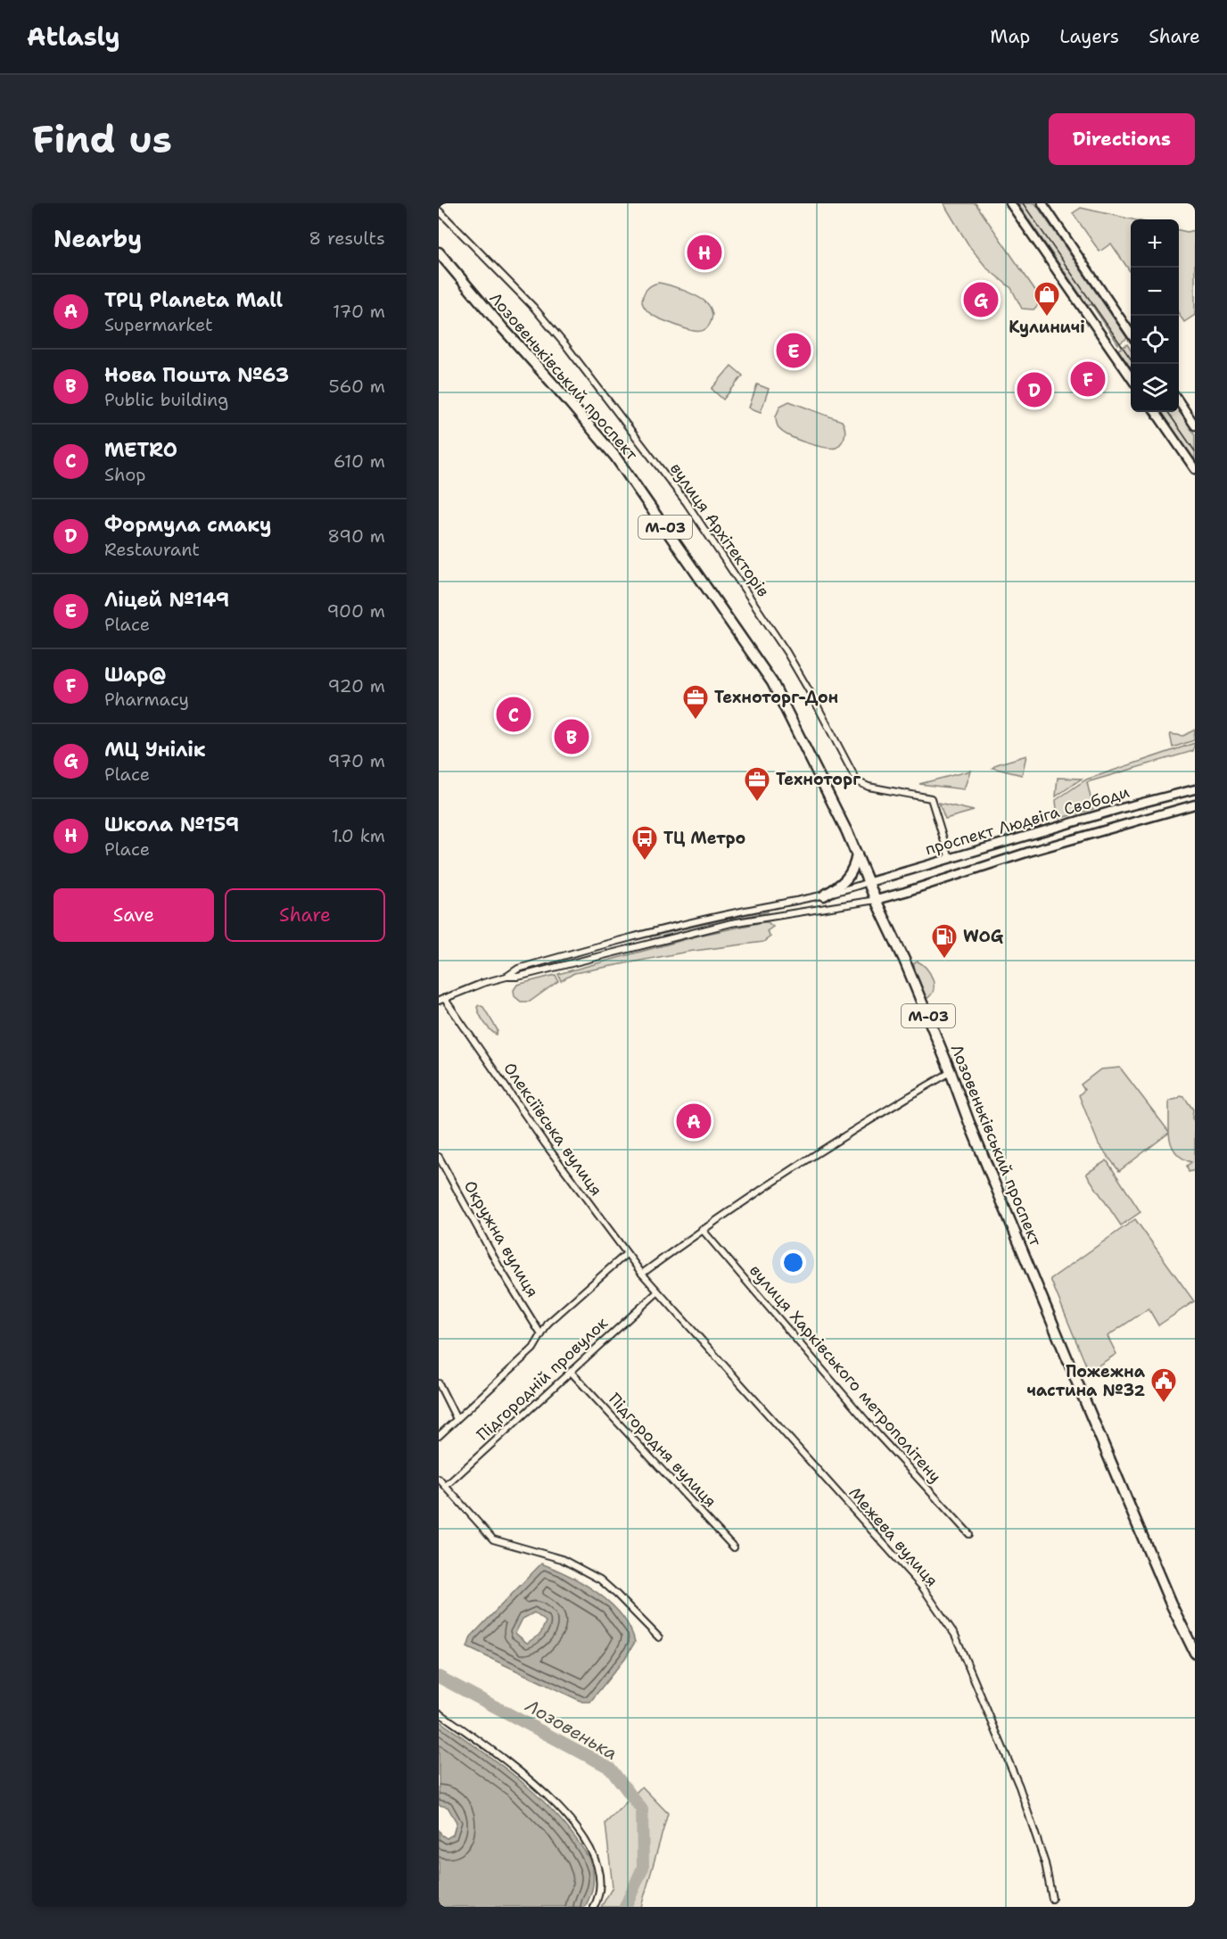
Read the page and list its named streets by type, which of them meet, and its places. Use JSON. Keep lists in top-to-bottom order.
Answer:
{
  "streets": {
    "highway": ["Лозовеньківський проспект", "М-03"],
    "main road": ["проспект Людвіга Свободи"],
    "street": [
      "вулиця Архітекторів",
      "Олексіївська вулиця",
      "Окружна вулиця",
      "вулиця Харківського метрополітену",
      "Підгородній провулок",
      "Підгородня вулиця",
      "Межева вулиця"
    ]
  },
  "crossings": [
    ["Лозовеньківський проспект", "проспект Людвіга Свободи"],
    ["вулиця Архітекторів", "проспект Людвіга Свободи"],
    ["Олексіївська вулиця", "Межева вулиця"],
    ["Підгородній провулок", "Підгородня вулиця"],
    ["Підгородній провулок", "Межева вулиця"]
  ],
  "water": ["Лозовенька"],
  "places": {
    "shop": ["Кулиничі"],
    "office": ["Техноторг-Дон", "Техноторг"],
    "bus stop": ["ТЦ Метро"],
    "fuel station": ["WOG"],
    "public building": ["Пожежна частина №32"]
  },
  "page": {
    "header": "Atlasly",
    "nav": ["Map", "Layers", "Share"],
    "buttons": [
      "Directions",
      ["Save", "Share"]
    ],
    "title": "Find us",
    "heading": ["Nearby", "8 results"],
    "map_buttons": ["+", "−"],
    "pins": [
      "H",
      "G",
      "E",
      "F",
      "D",
      "C",
      "B",
      "A"
    ],
    "list": [
      {
        "mark": "A",
        "name": "ТРЦ Planeta Mall",
        "note": "Supermarket",
        "value": "170 m"
      },
      {
        "mark": "B",
        "name": "Нова Пошта №63",
        "note": "Public building",
        "value": "560 m"
      },
      {
        "mark": "C",
        "name": "METRO",
        "note": "Shop",
        "value": "610 m"
      },
      {
        "mark": "D",
        "name": "Формула смаку",
        "note": "Restaurant",
        "value": "890 m"
      },
      {
        "mark": "E",
        "name": "Ліцей №149",
        "note": "Place",
        "value": "900 m"
      },
      {
        "mark": "F",
        "name": "Шар@",
        "note": "Pharmacy",
        "value": "920 m"
      },
      {
        "mark": "G",
        "name": "МЦ Унілік",
        "note": "Place",
        "value": "970 m"
      },
      {
        "mark": "H",
        "name": "Школа №159",
        "note": "Place",
        "value": "1.0 km"
      }
    ]
  }
}
